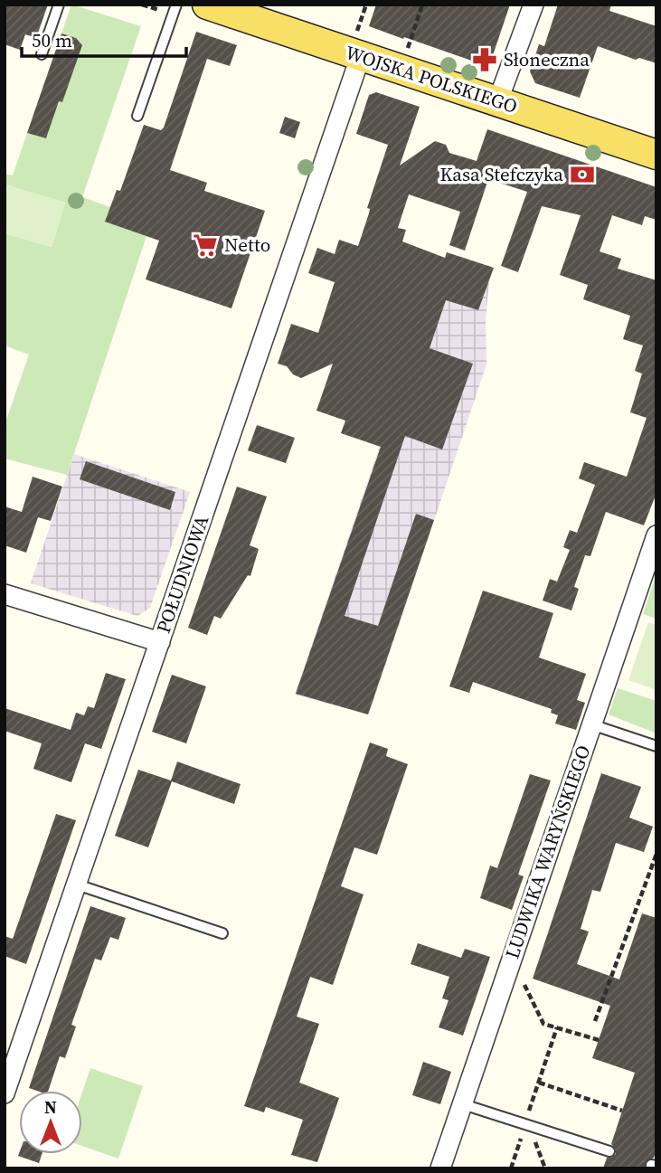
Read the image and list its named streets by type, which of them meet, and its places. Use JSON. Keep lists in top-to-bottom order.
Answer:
{
  "streets": {
    "main road": ["WOJSKA POLSKIEGO"],
    "street": ["POŁUDNIOWA", "LUDWIKA WARYŃSKIEGO"]
  },
  "crossings": [
    ["WOJSKA POLSKIEGO", "POŁUDNIOWA"]
  ],
  "places": {
    "pharmacy": ["Słoneczna"],
    "bank": ["Kasa Stefczyka"],
    "supermarket": ["Netto"]
  },
  "scale_bar": "50 m",
  "north": "top"
}
